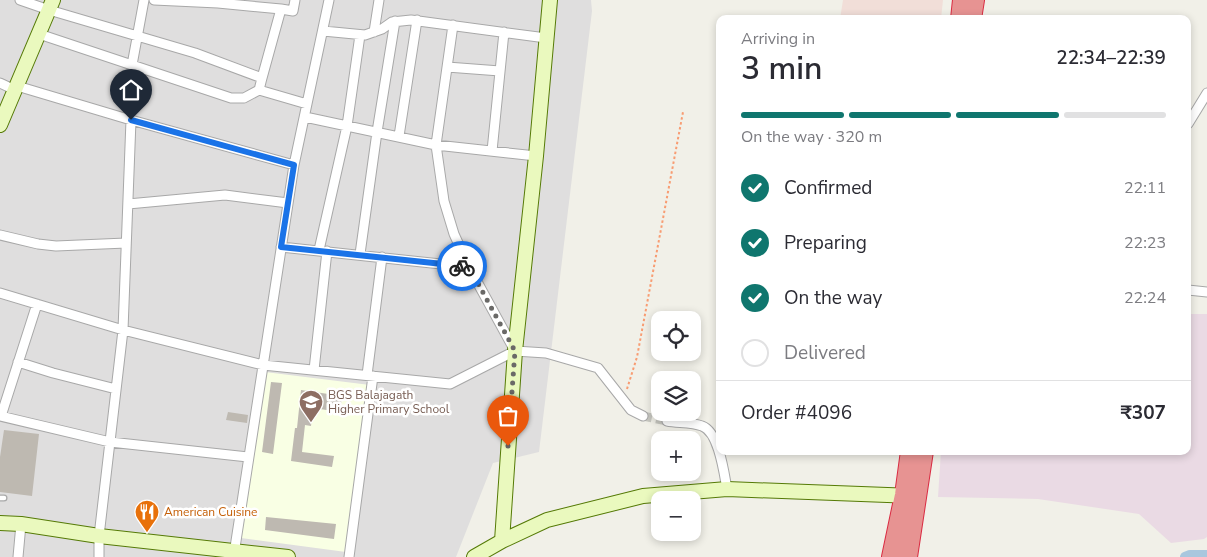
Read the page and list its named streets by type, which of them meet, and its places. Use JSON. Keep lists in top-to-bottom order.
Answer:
{
  "places": {
    "school or university": ["BGS Balajagath Higher Primary School"],
    "restaurant": ["American Cuisine"]
  },
  "page": {
    "heading": ["3 min", "Arriving in", "22:34–22:39"],
    "panel": ["Order #4096", "₹307"],
    "bar": "On the way · 320 m",
    "list": [
      ["Confirmed", "22:11"],
      ["Preparing", "22:23"],
      ["On the way", "22:24"],
      "Delivered"
    ],
    "map_buttons": ["+", "−"]
  }
}
